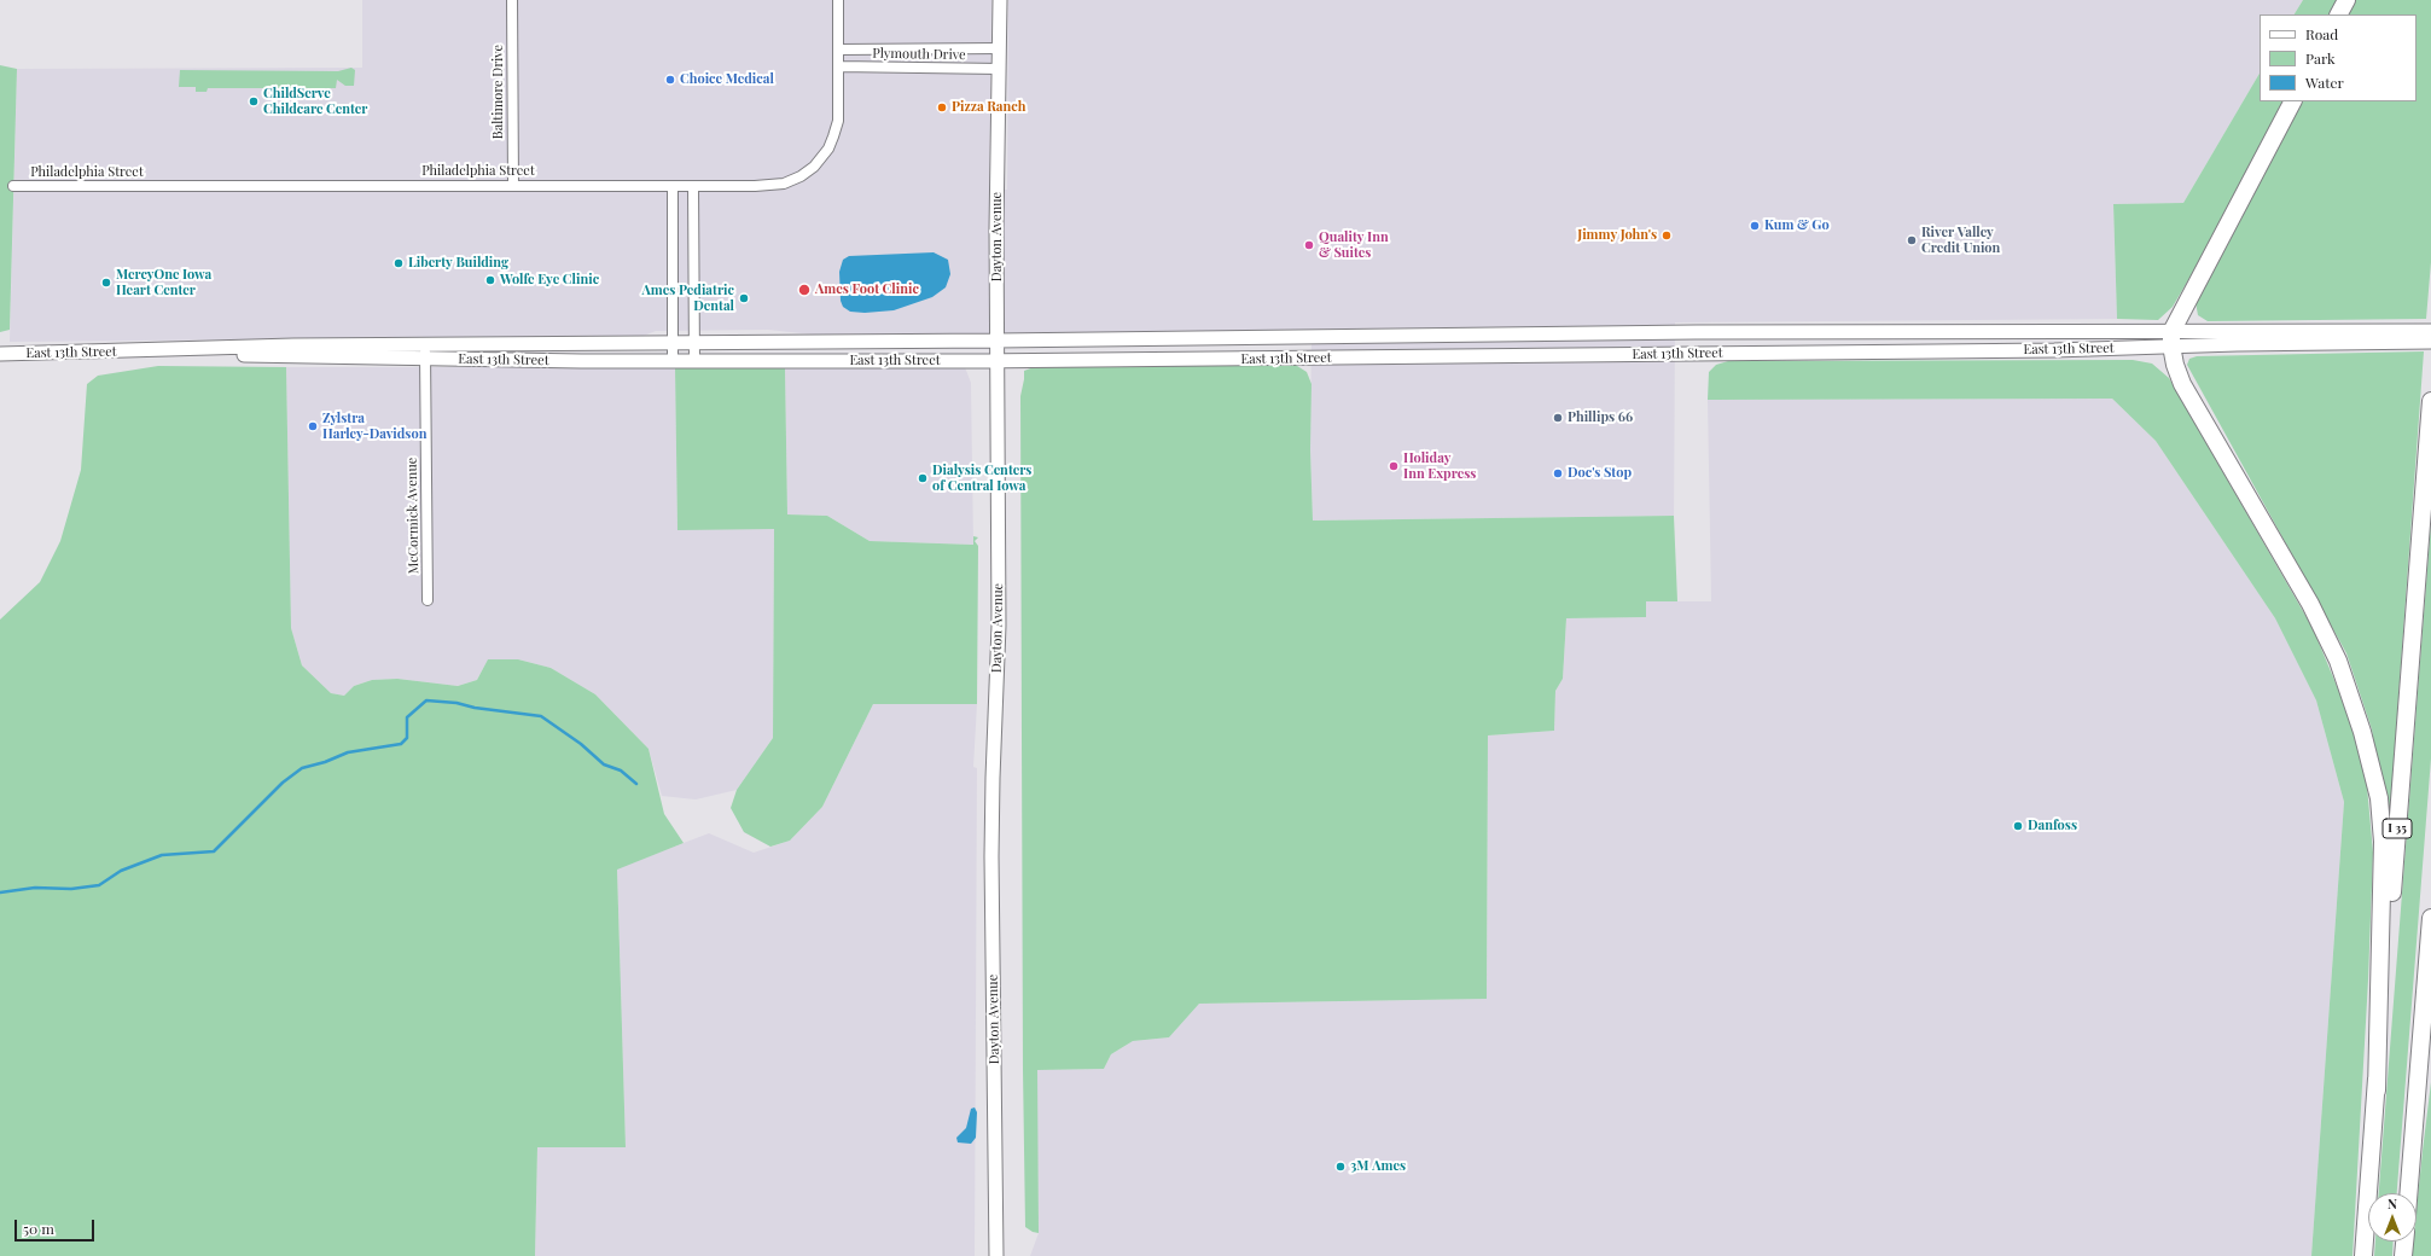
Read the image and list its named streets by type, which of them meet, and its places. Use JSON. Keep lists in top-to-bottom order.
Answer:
{
  "streets": {
    "highway": ["I 35"],
    "main road": ["Dayton Avenue", "East 13th Street"],
    "street": [
      "Plymouth Drive",
      "Baltimore Drive",
      "Philadelphia Street",
      "McCormick Avenue"
    ]
  },
  "crossings": [
    ["Plymouth Drive", "Philadelphia Street"],
    ["Plymouth Drive", "Dayton Avenue"],
    ["Baltimore Drive", "Philadelphia Street"],
    ["Dayton Avenue", "East 13th Street"],
    ["East 13th Street", "McCormick Avenue"]
  ],
  "places": [
    "Choice Medical",
    "ChildServe Childcare Center",
    "Pizza Ranch",
    "Kum & Go",
    "Jimmy John's",
    "River Valley Credit Union",
    "Quality Inn & Suites",
    "Liberty Building",
    "Wolfe Eye Clinic",
    "MercyOne Iowa Heart Center",
    "Ames Foot Clinic",
    "Ames Pediatric Dental",
    "Phillips 66",
    "Zylstra Harley-Davidson",
    "Holiday Inn Express",
    "Doc's Stop",
    "Dialysis Centers of Central Iowa",
    "Danfoss",
    "3M Ames"
  ],
  "legend": ["Road", "Park", "Water"],
  "scale_bar": "50 m",
  "north": "top"
}
